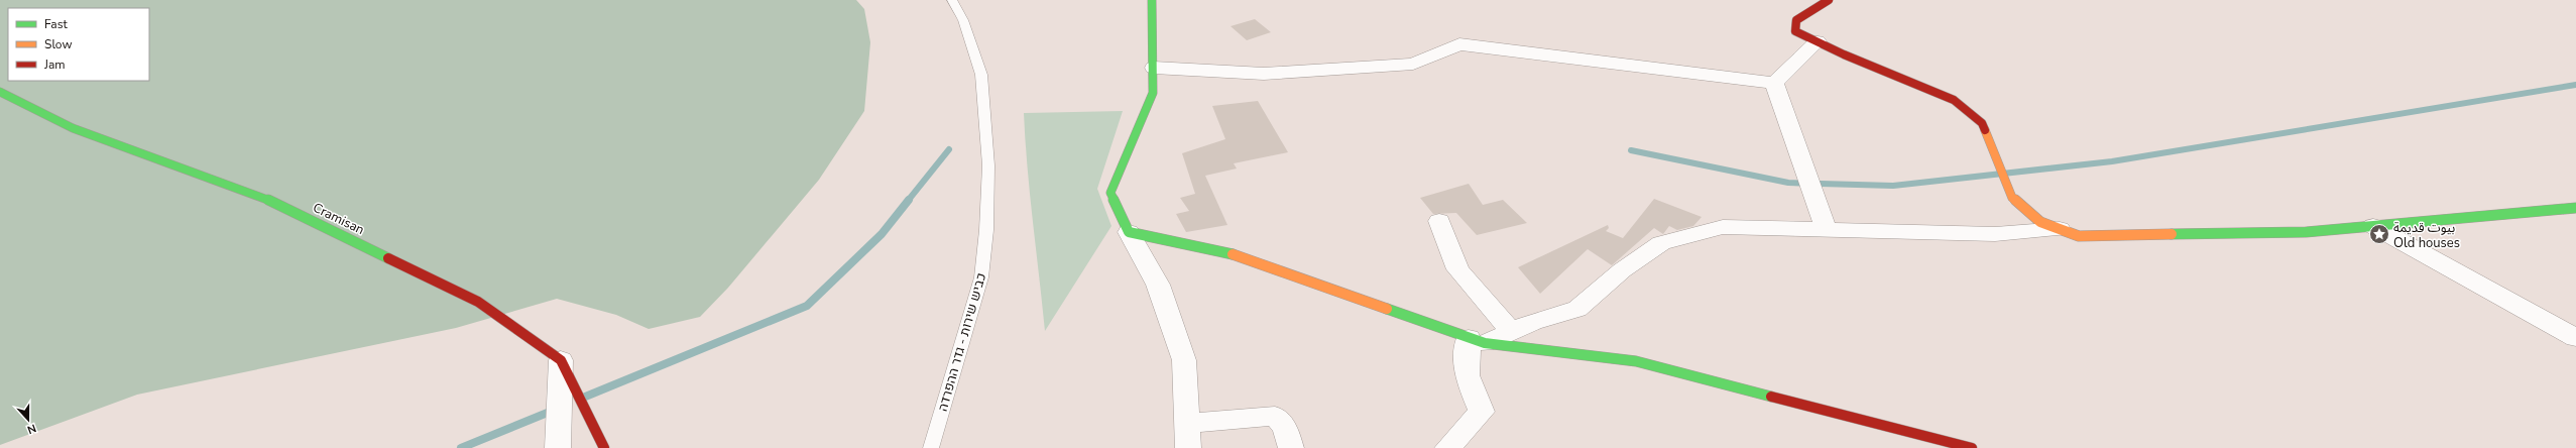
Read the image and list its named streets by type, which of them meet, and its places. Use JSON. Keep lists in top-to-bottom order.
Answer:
{
  "streets": {
    "street": ["Cramisan"],
    "lane": ["כביש שירות - גדר ההפרדה"]
  },
  "places": {
    "place": ["بيوت قديمة Old houses"]
  },
  "legend": ["Fast", "Slow", "Jam"],
  "north": "bottom"
}
